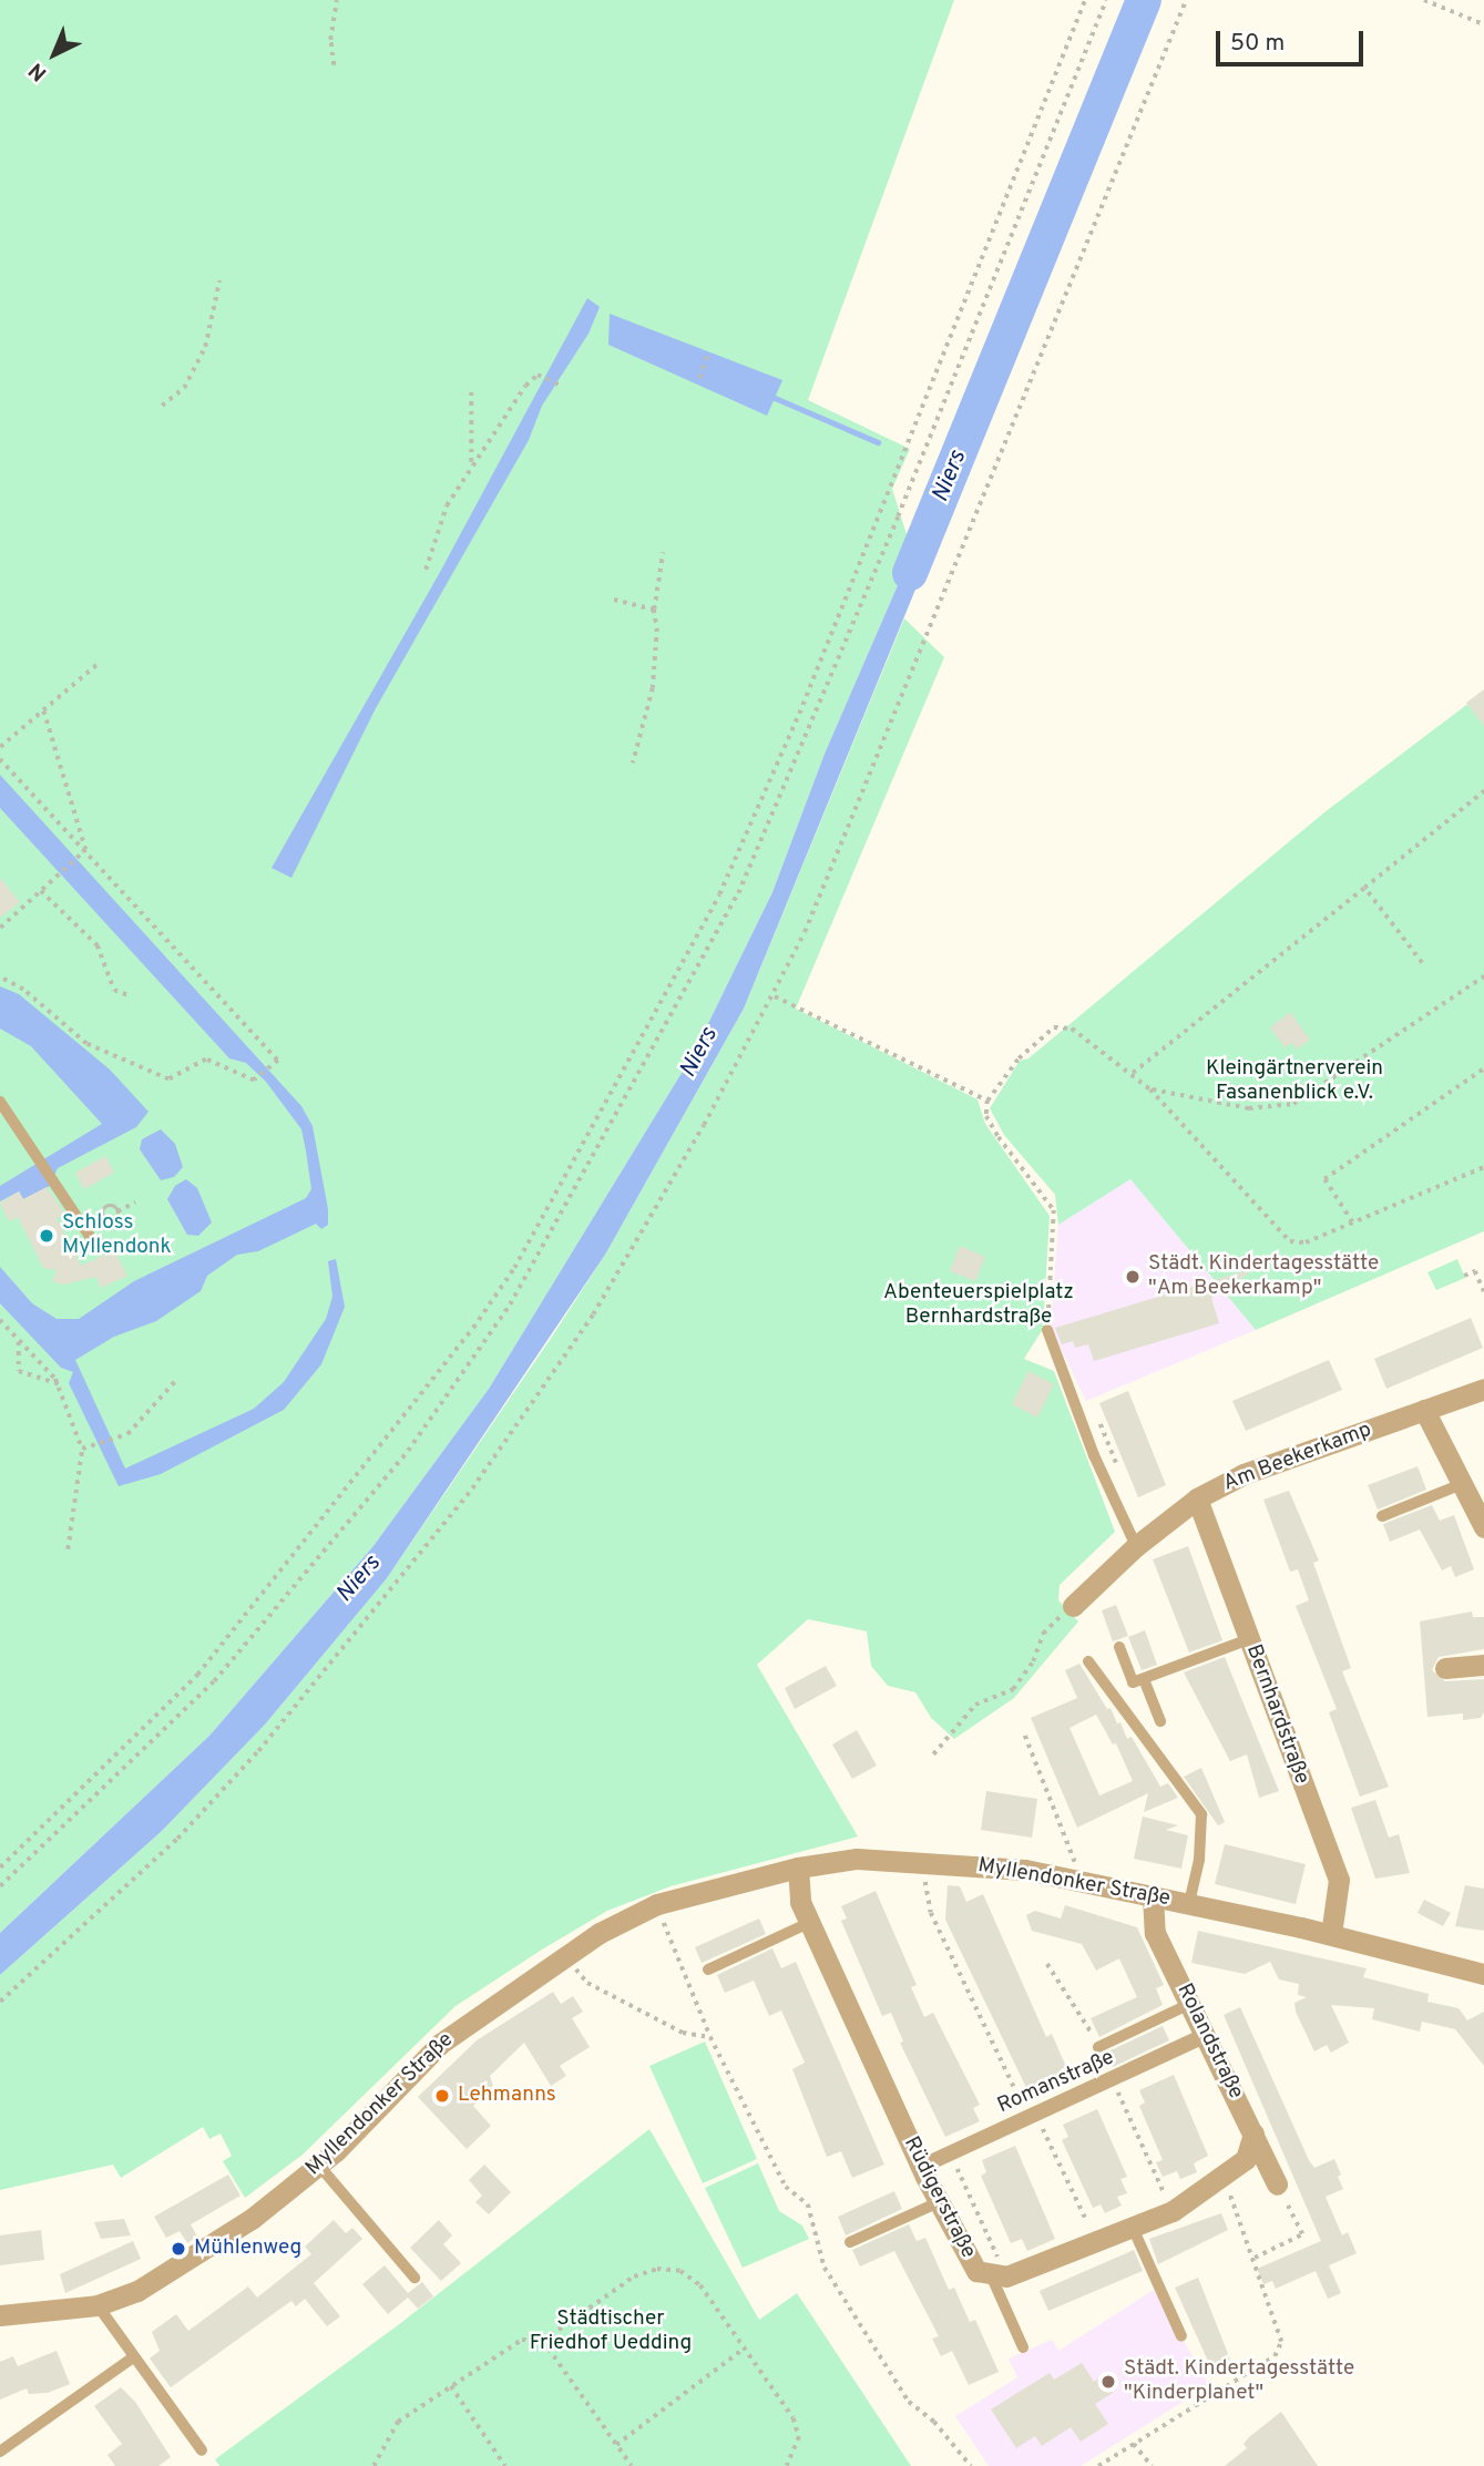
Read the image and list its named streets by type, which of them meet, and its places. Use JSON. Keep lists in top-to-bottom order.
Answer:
{
  "streets": {
    "street": [
      "Am Beekerkamp",
      "Bernhardstraße",
      "Myllendonker Straße",
      "Rolandstraße",
      "Romanstraße",
      "Rüdigerstraße"
    ]
  },
  "crossings": [
    ["Am Beekerkamp", "Bernhardstraße"],
    ["Bernhardstraße", "Myllendonker Straße"],
    ["Myllendonker Straße", "Rolandstraße"],
    ["Myllendonker Straße", "Rüdigerstraße"],
    ["Rolandstraße", "Romanstraße"],
    ["Romanstraße", "Rüdigerstraße"]
  ],
  "water": ["Niers"],
  "parks": ["Kleingärtnerverein Fasanenblick e.V.", "Abenteuerspielplatz Bernhardstraße", "Städtischer Friedhof Uedding"],
  "places": [
    "Schloss Myllendonk",
    "Städt. Kindertagesstätte \"Am Beekerkamp\"",
    "Lehmanns",
    "Mühlenweg",
    "Städt. Kindertagesstätte \"Kinderplanet\""
  ],
  "scale_bar": "50 m",
  "north": "bottom left"
}
